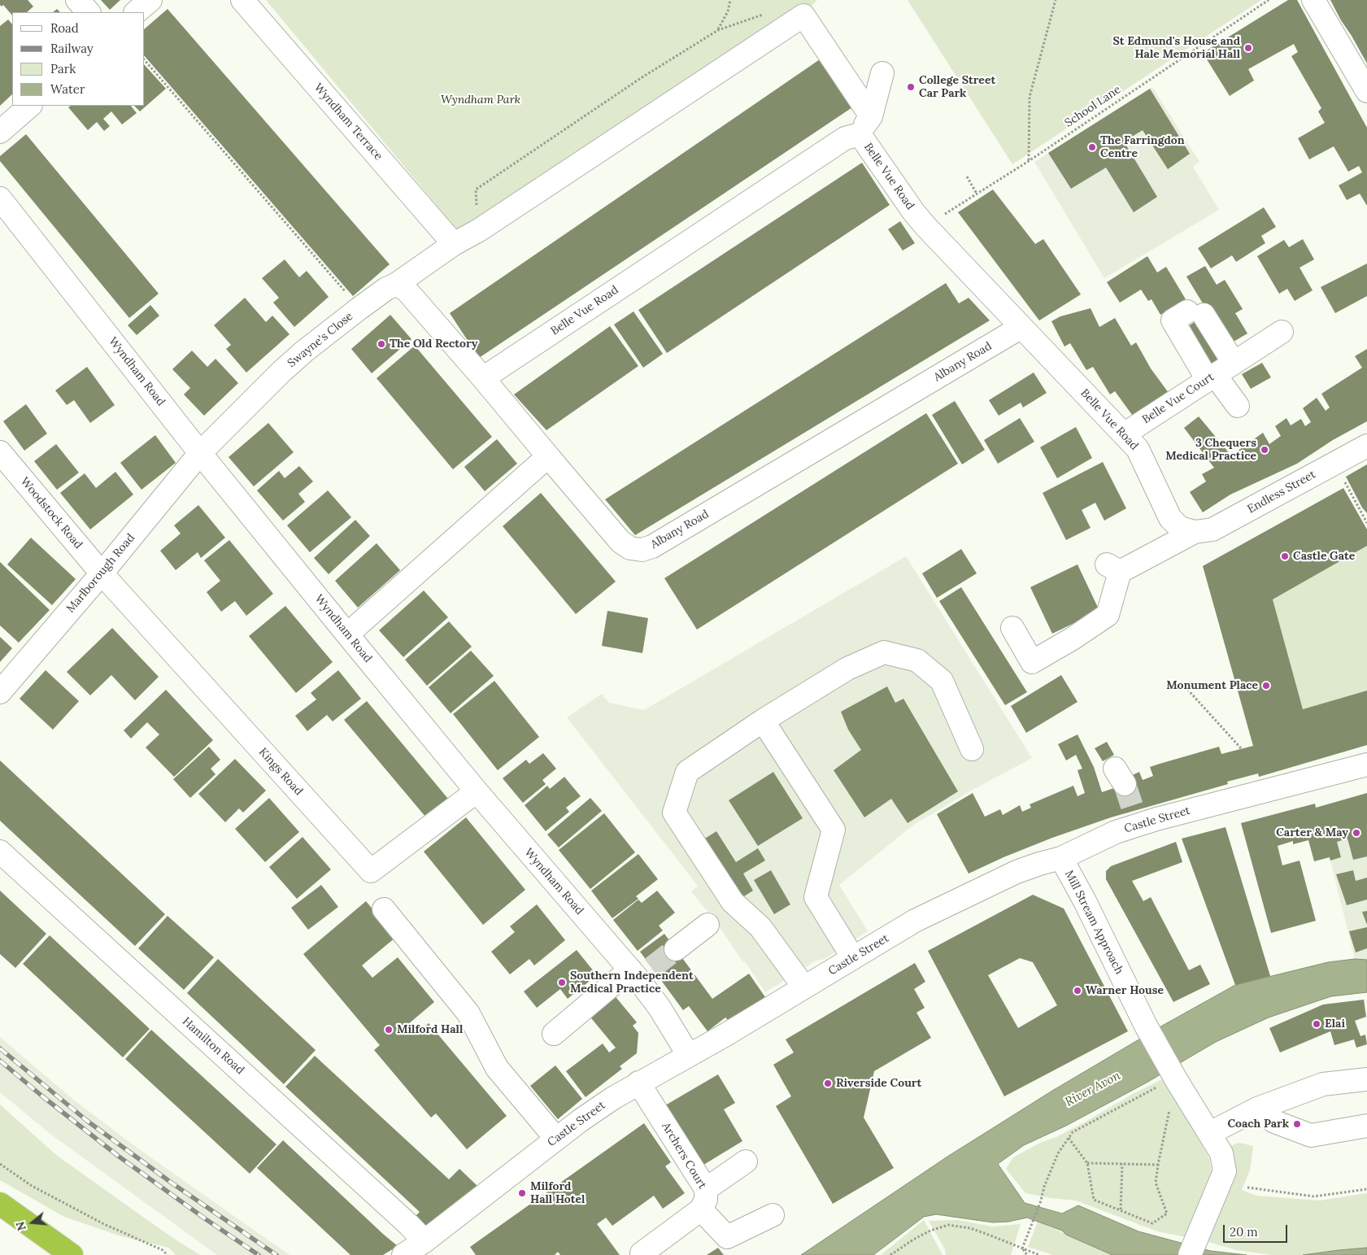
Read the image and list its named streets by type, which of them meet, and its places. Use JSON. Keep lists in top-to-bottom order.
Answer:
{
  "streets": {
    "street": [
      "Wyndham Terrace",
      "Belle Vue Road",
      "Swayne's Close",
      "Albany Road",
      "Wyndham Road",
      "Belle Vue Court",
      "Endless Street",
      "Woodstock Road",
      "Marlborough Road",
      "Kings Road",
      "Castle Street",
      "Mill Stream Approach",
      "Hamilton Road",
      "Archers Court"
    ],
    "path": ["School Lane"]
  },
  "crossings": [
    ["School Lane", "Belle Vue Road"],
    ["Wyndham Terrace", "Swayne's Close"],
    ["Belle Vue Road", "Swayne's Close"],
    ["Belle Vue Road", "Albany Road"],
    ["Belle Vue Road", "Belle Vue Court"],
    ["Belle Vue Road", "Endless Street"],
    ["Swayne's Close", "Wyndham Road"],
    ["Swayne's Close", "Marlborough Road"],
    ["Wyndham Road", "Marlborough Road"],
    ["Wyndham Road", "Kings Road"],
    ["Wyndham Road", "Castle Street"],
    ["Woodstock Road", "Marlborough Road"],
    ["Woodstock Road", "Kings Road"],
    ["Marlborough Road", "Kings Road"],
    ["Castle Street", "Mill Stream Approach"],
    ["Castle Street", "Hamilton Road"],
    ["Castle Street", "Archers Court"]
  ],
  "water": ["River Avon"],
  "parks": ["Wyndham Park"],
  "places": [
    "St Edmund's House and Hale Memorial Hall",
    "College Street Car Park",
    "The Farringdon Centre",
    "The Old Rectory",
    "3 Chequers Medical Practice",
    "Castle Gate",
    "Monument Place",
    "Carter & May",
    "Southern Independent Medical Practice",
    "Warner House",
    "Elai",
    "Milford Hall",
    "Riverside Court",
    "Coach Park",
    "Milford Hall Hotel"
  ],
  "legend": [
    "Road",
    "Railway",
    "Park",
    "Water"
  ],
  "scale_bar": "20 m",
  "north": "left"
}
